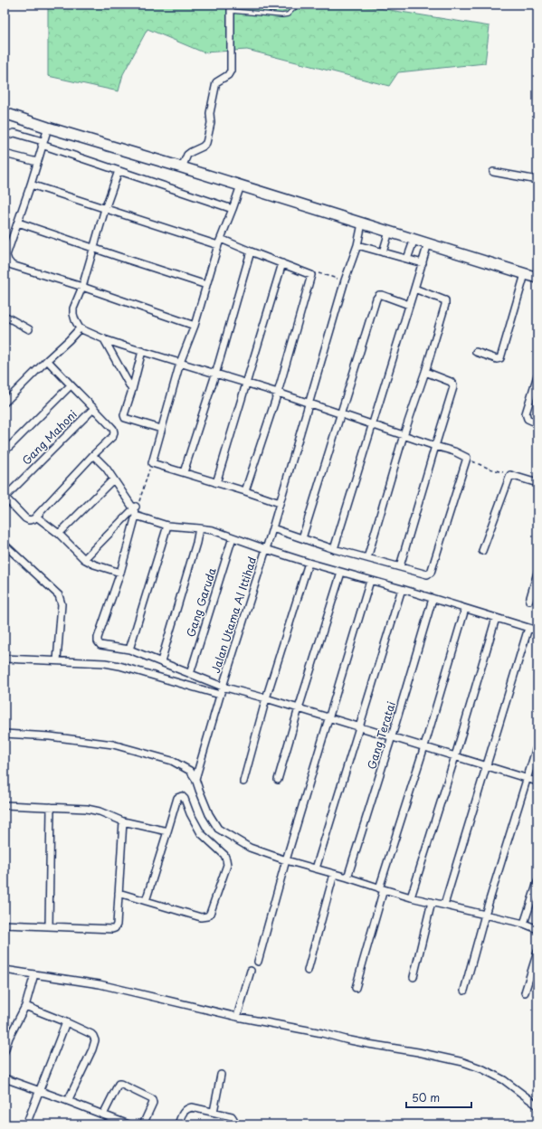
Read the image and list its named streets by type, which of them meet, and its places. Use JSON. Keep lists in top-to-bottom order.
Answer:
{
  "streets": {
    "street": [
      "Gang Mahoni",
      "Gang Garuda",
      "Jalan Utama Al Ittihad",
      "Gang Teratai"
    ]
  },
  "scale_bar": "50 m"
}
